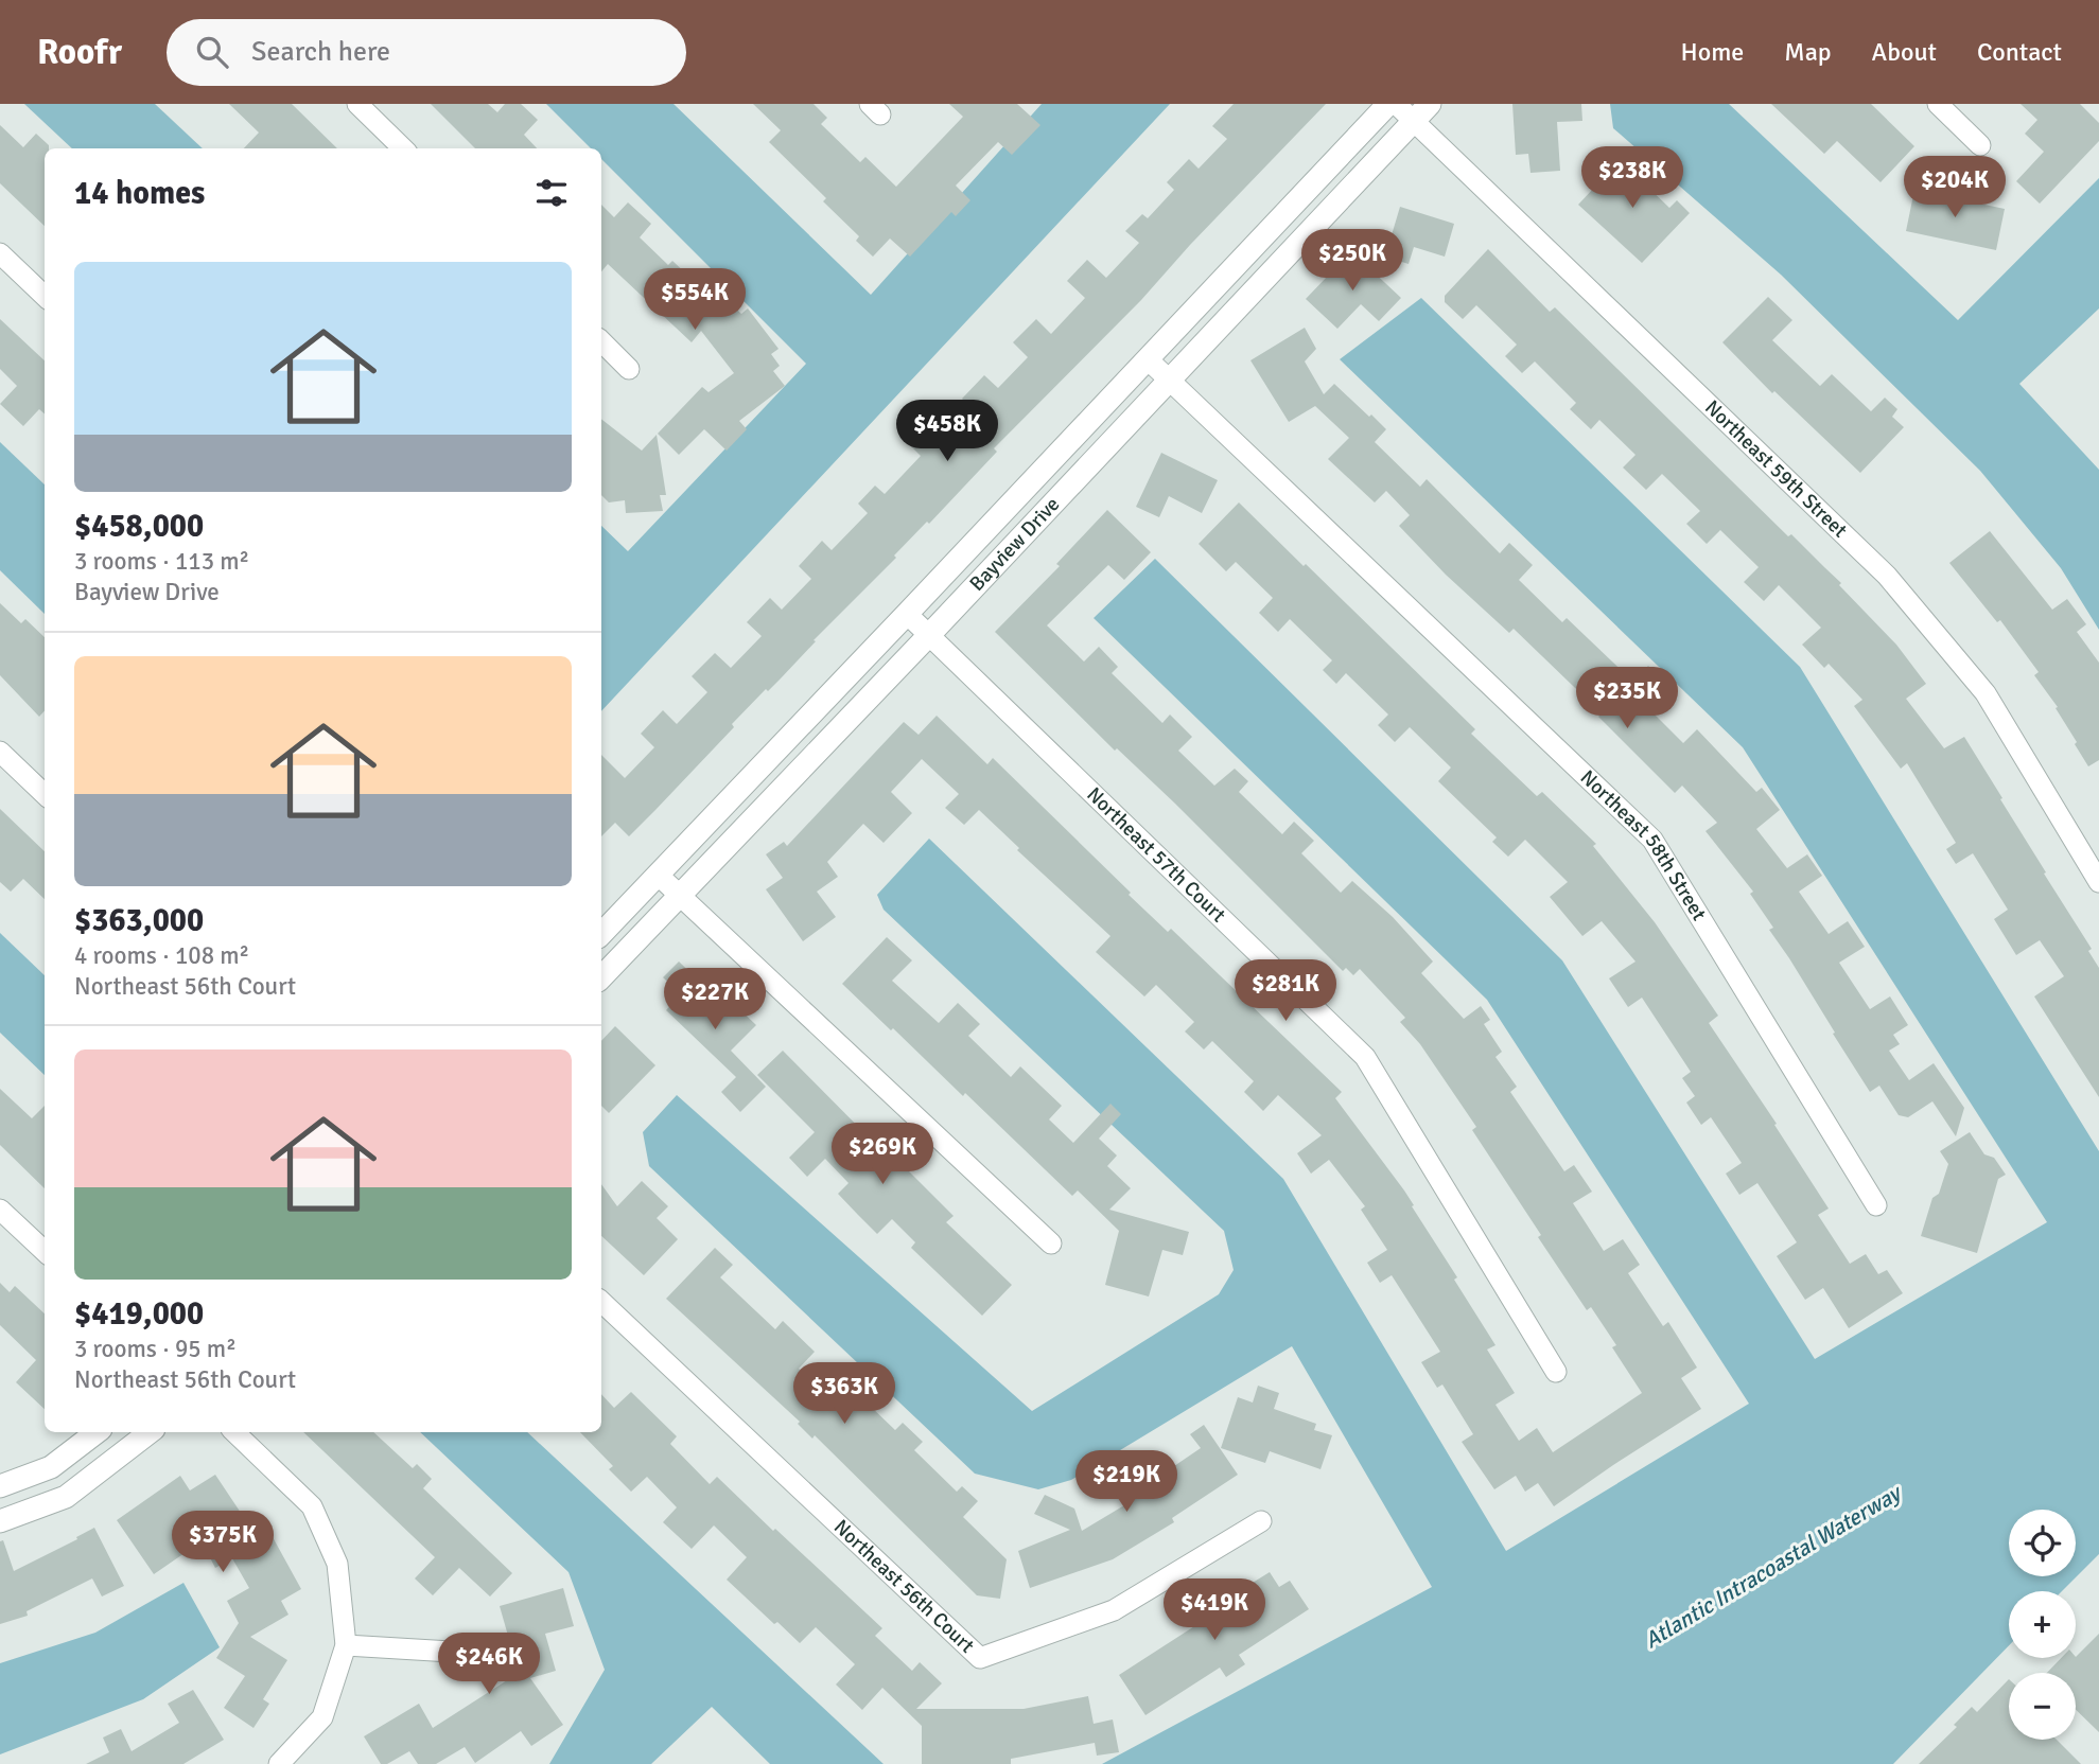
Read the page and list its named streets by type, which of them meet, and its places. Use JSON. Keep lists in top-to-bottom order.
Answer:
{
  "streets": {
    "street": [
      "Northeast 59th Street",
      "Bayview Drive",
      "Northeast 58th Street",
      "Northeast 57th Court",
      "Northeast 56th Court"
    ]
  },
  "crossings": [
    ["Northeast 59th Street", "Bayview Drive"],
    ["Bayview Drive", "Northeast 58th Street"],
    ["Bayview Drive", "Northeast 57th Court"]
  ],
  "water": ["Atlantic Intracoastal Waterway"],
  "page": {
    "header": "Roofr",
    "search": "Search here",
    "nav": [
      "Home",
      "Map",
      "About",
      "Contact"
    ],
    "price": [
      "$238K",
      "$204K",
      "$250K",
      "$554K",
      "$458K",
      "$235K",
      "$281K",
      "$227K",
      "$269K",
      "$363K",
      "$219K",
      "$375K",
      "$419K",
      "$246K"
    ],
    "heading": "14 homes",
    "list": [
      {
        "name": "$458,000",
        "note": "3 rooms · 113 m² · Bayview Drive"
      },
      {
        "name": "$363,000",
        "note": "4 rooms · 108 m² · Northeast 56th Court"
      },
      {
        "name": "$419,000",
        "note": "3 rooms · 95 m² · Northeast 56th Court"
      }
    ],
    "map_buttons": ["+", "−"]
  }
}
